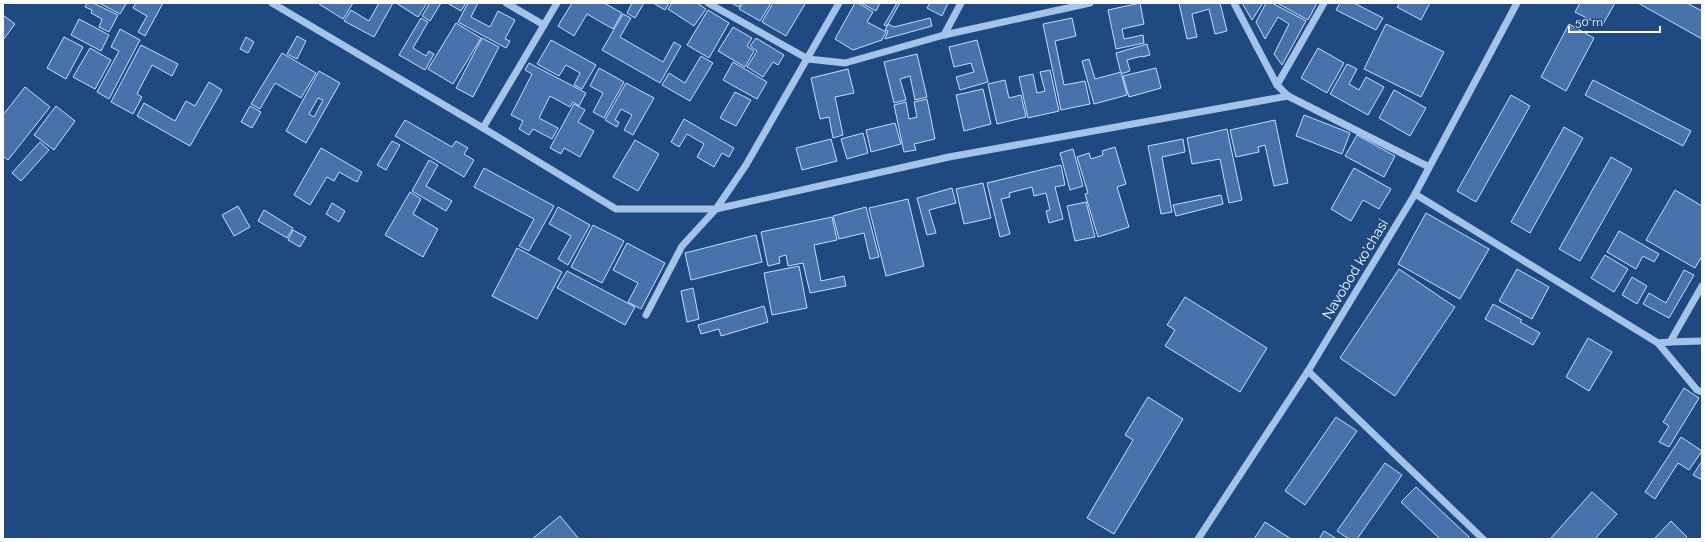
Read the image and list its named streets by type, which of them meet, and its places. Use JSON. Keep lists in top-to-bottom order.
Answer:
{
  "streets": {
    "street": ["Navobod ko'chasi"]
  },
  "scale_bar": "50 m"
}
